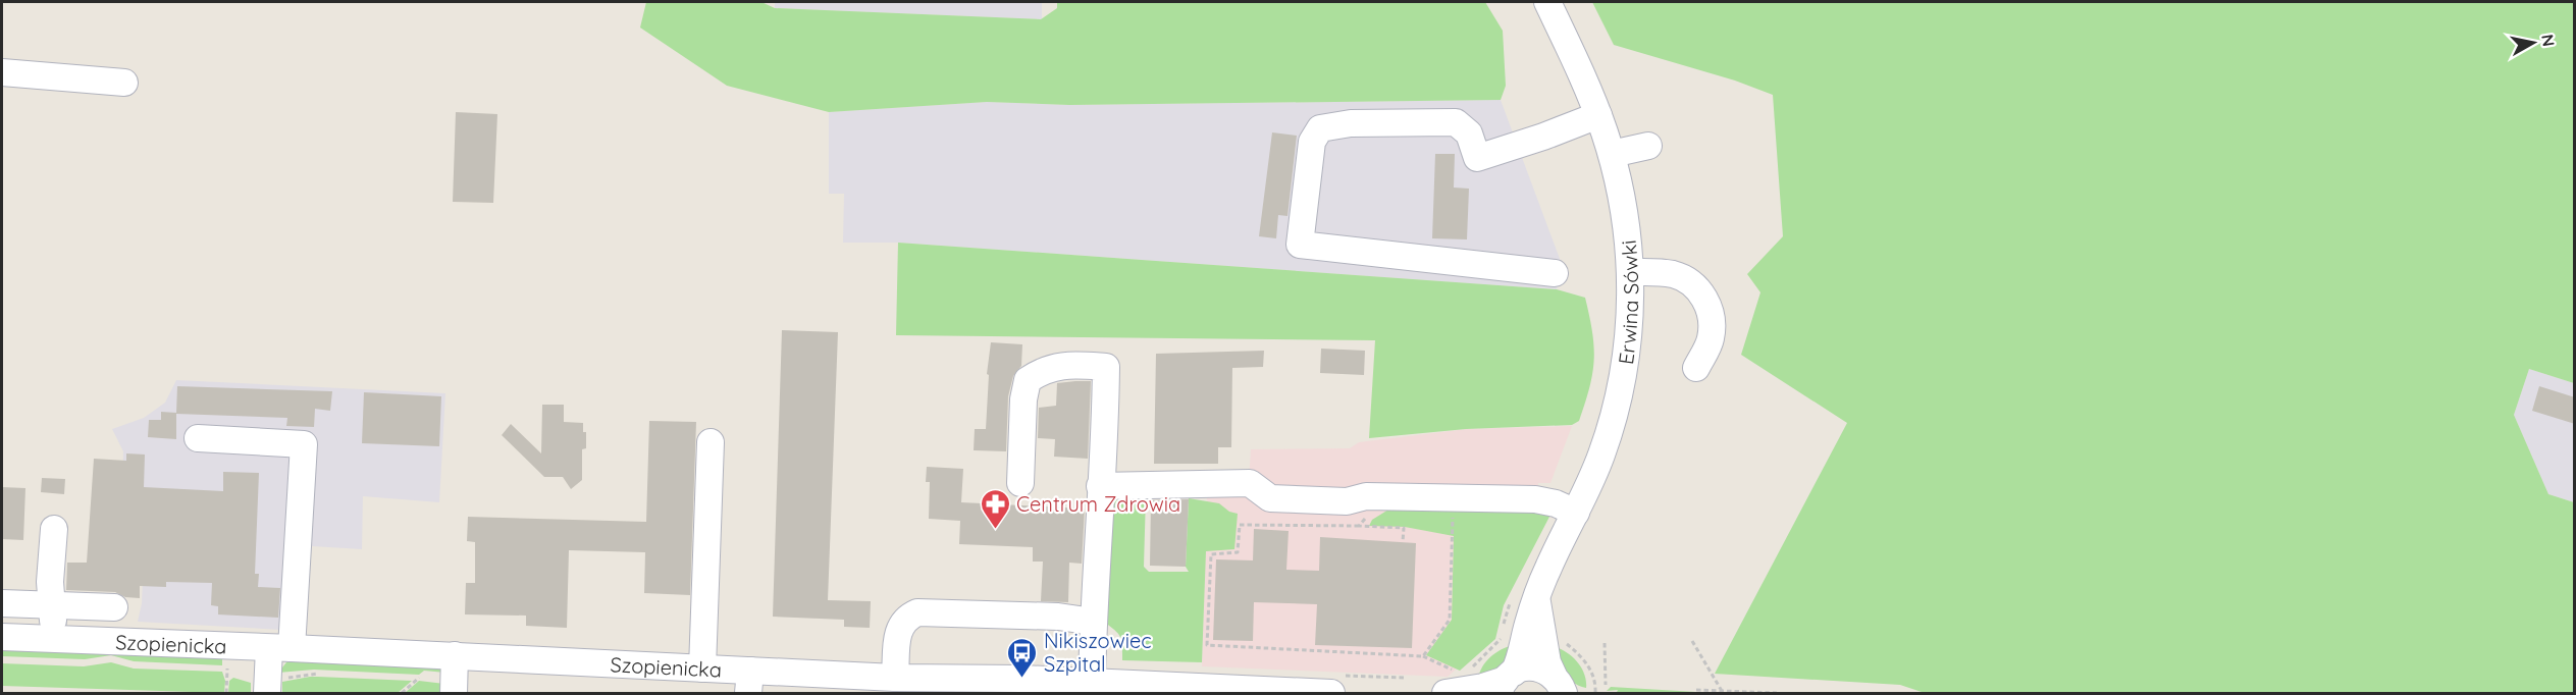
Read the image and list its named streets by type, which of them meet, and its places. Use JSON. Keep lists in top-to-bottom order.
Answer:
{
  "streets": {
    "street": ["Erwina Sówki", "Szopienicka"]
  },
  "places": {
    "pharmacy": ["Centrum Zdrowia"],
    "bus stop": ["Nikiszowiec Szpital"]
  },
  "north": "right"
}
